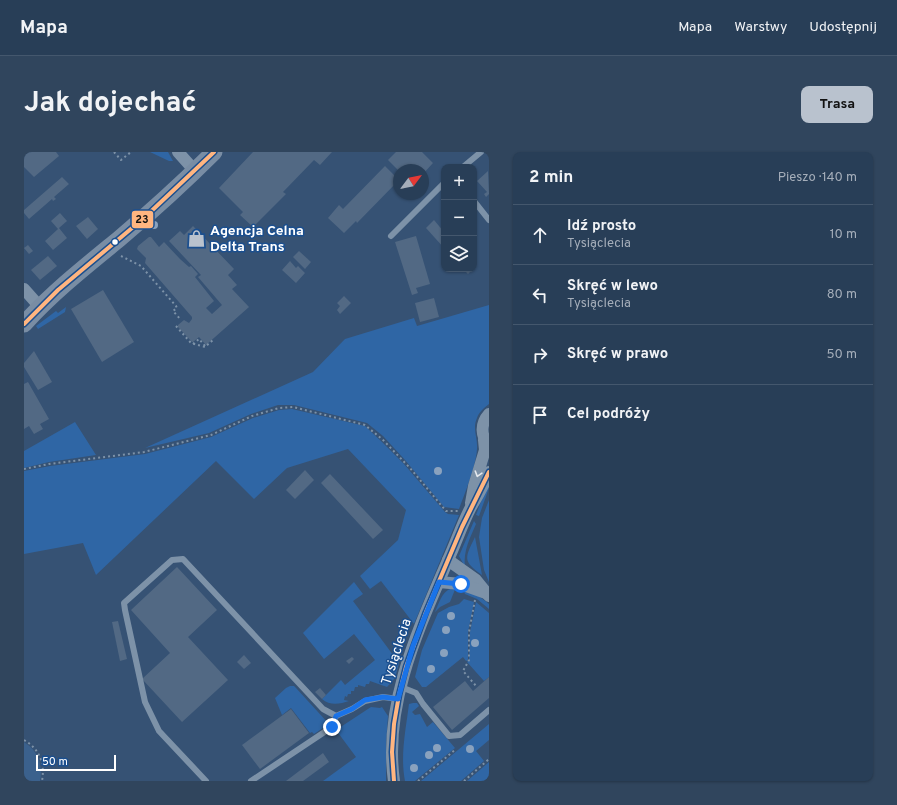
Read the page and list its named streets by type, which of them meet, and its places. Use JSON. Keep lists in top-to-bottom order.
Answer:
{
  "streets": {
    "street": ["Tysiąclecia"]
  },
  "places": {
    "shop": ["Agencja Celna Delta Trans"]
  },
  "lines": ["transit line 23"],
  "scale_bar": "50 m",
  "north": "top right",
  "page": {
    "header": "Mapa",
    "nav": ["Mapa", "Warstwy", "Udostępnij"],
    "title": "Jak dojechać",
    "buttons": "Trasa",
    "heading": ["2 min", "Pieszo · 140 m"],
    "map_buttons": ["+", "−"],
    "list": [
      ["Idź prosto", "Tysiąclecia", "10 m"],
      ["Skręć w lewo", "Tysiąclecia", "80 m"],
      ["Skręć w prawo", "50 m"],
      "Cel podróży"
    ],
    "scale": "50 m"
  }
}
